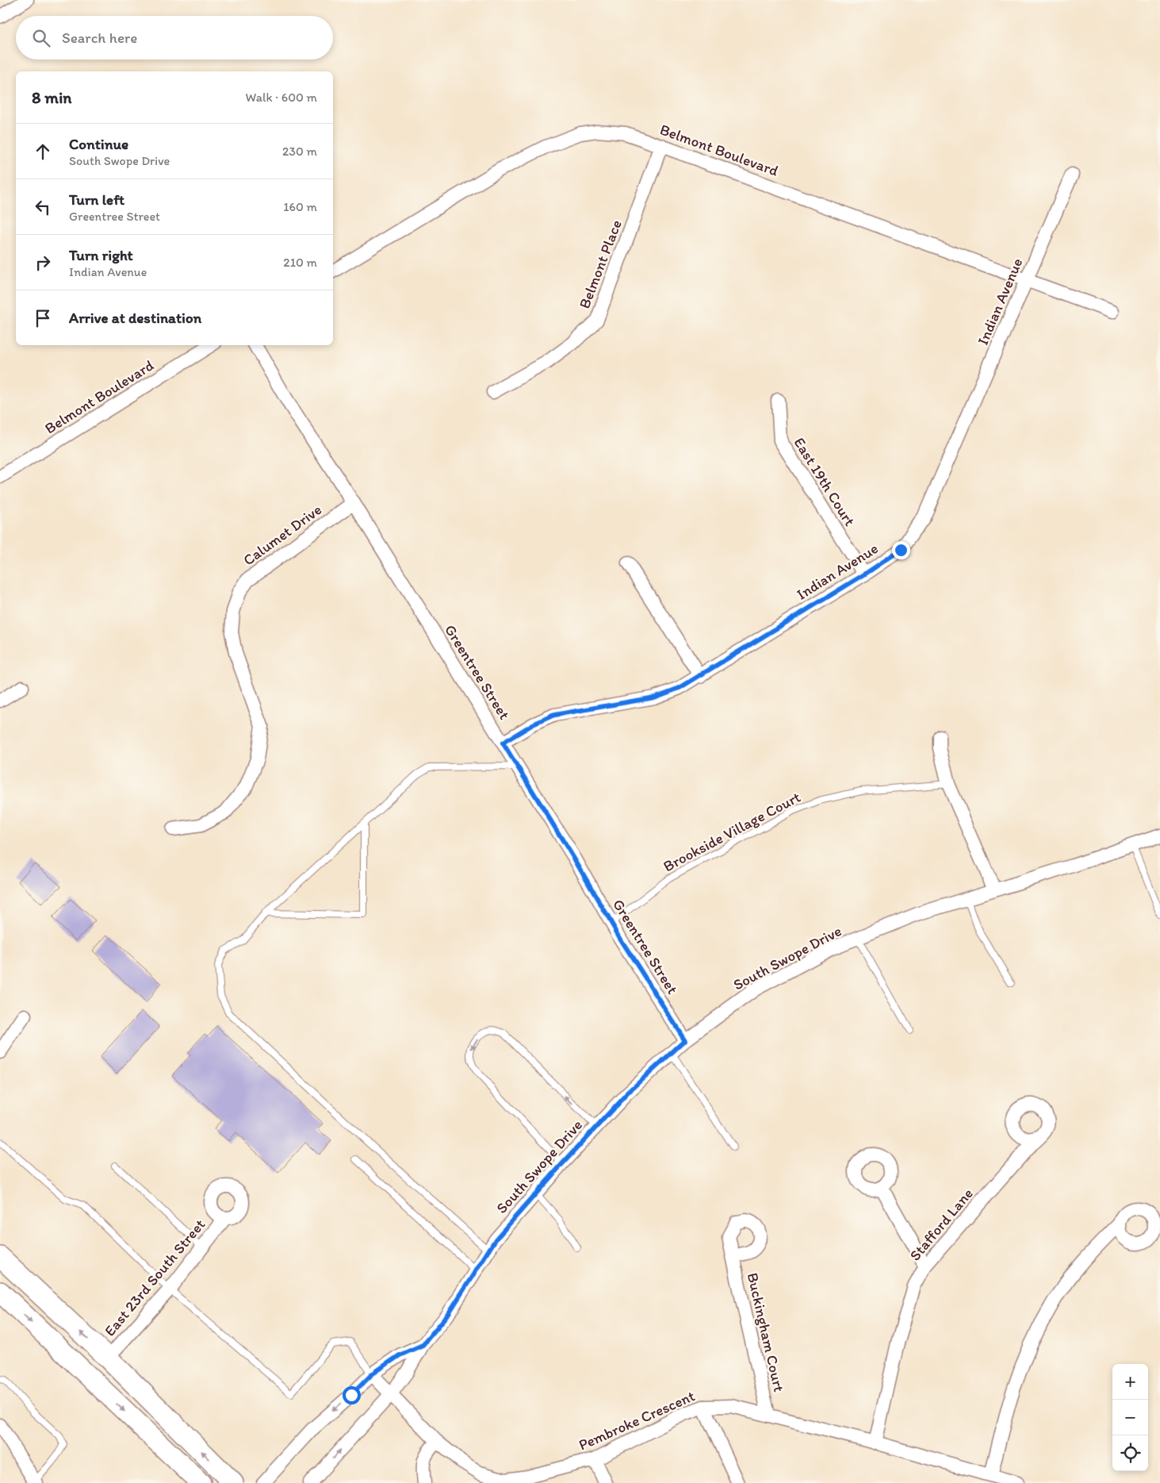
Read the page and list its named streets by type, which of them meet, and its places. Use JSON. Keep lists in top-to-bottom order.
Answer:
{
  "streets": {
    "street": [
      "Belmont Boulevard",
      "Belmont Place",
      "Indian Avenue",
      "East 19th Court",
      "Calumet Drive",
      "Greentree Street",
      "South Swope Drive",
      "Stafford Lane",
      "East 23rd South Street",
      "Buckingham Court",
      "Pembroke Crescent"
    ],
    "lane": ["Brookside Village Court"]
  },
  "crossings": [
    ["Belmont Boulevard", "Belmont Place"],
    ["Belmont Boulevard", "Indian Avenue"],
    ["Indian Avenue", "East 19th Court"],
    ["Indian Avenue", "Greentree Street"],
    ["Calumet Drive", "Greentree Street"],
    ["Greentree Street", "Brookside Village Court"],
    ["Greentree Street", "South Swope Drive"],
    ["South Swope Drive", "Pembroke Crescent"],
    ["Stafford Lane", "Pembroke Crescent"],
    ["Buckingham Court", "Pembroke Crescent"]
  ],
  "page": {
    "search": "Search here",
    "heading": ["8 min", "Walk · 600 m"],
    "list": [
      ["Continue", "South Swope Drive", "230 m"],
      ["Turn left", "Greentree Street", "160 m"],
      ["Turn right", "Indian Avenue", "210 m"],
      "Arrive at destination"
    ],
    "map_buttons": ["+", "−"]
  }
}
